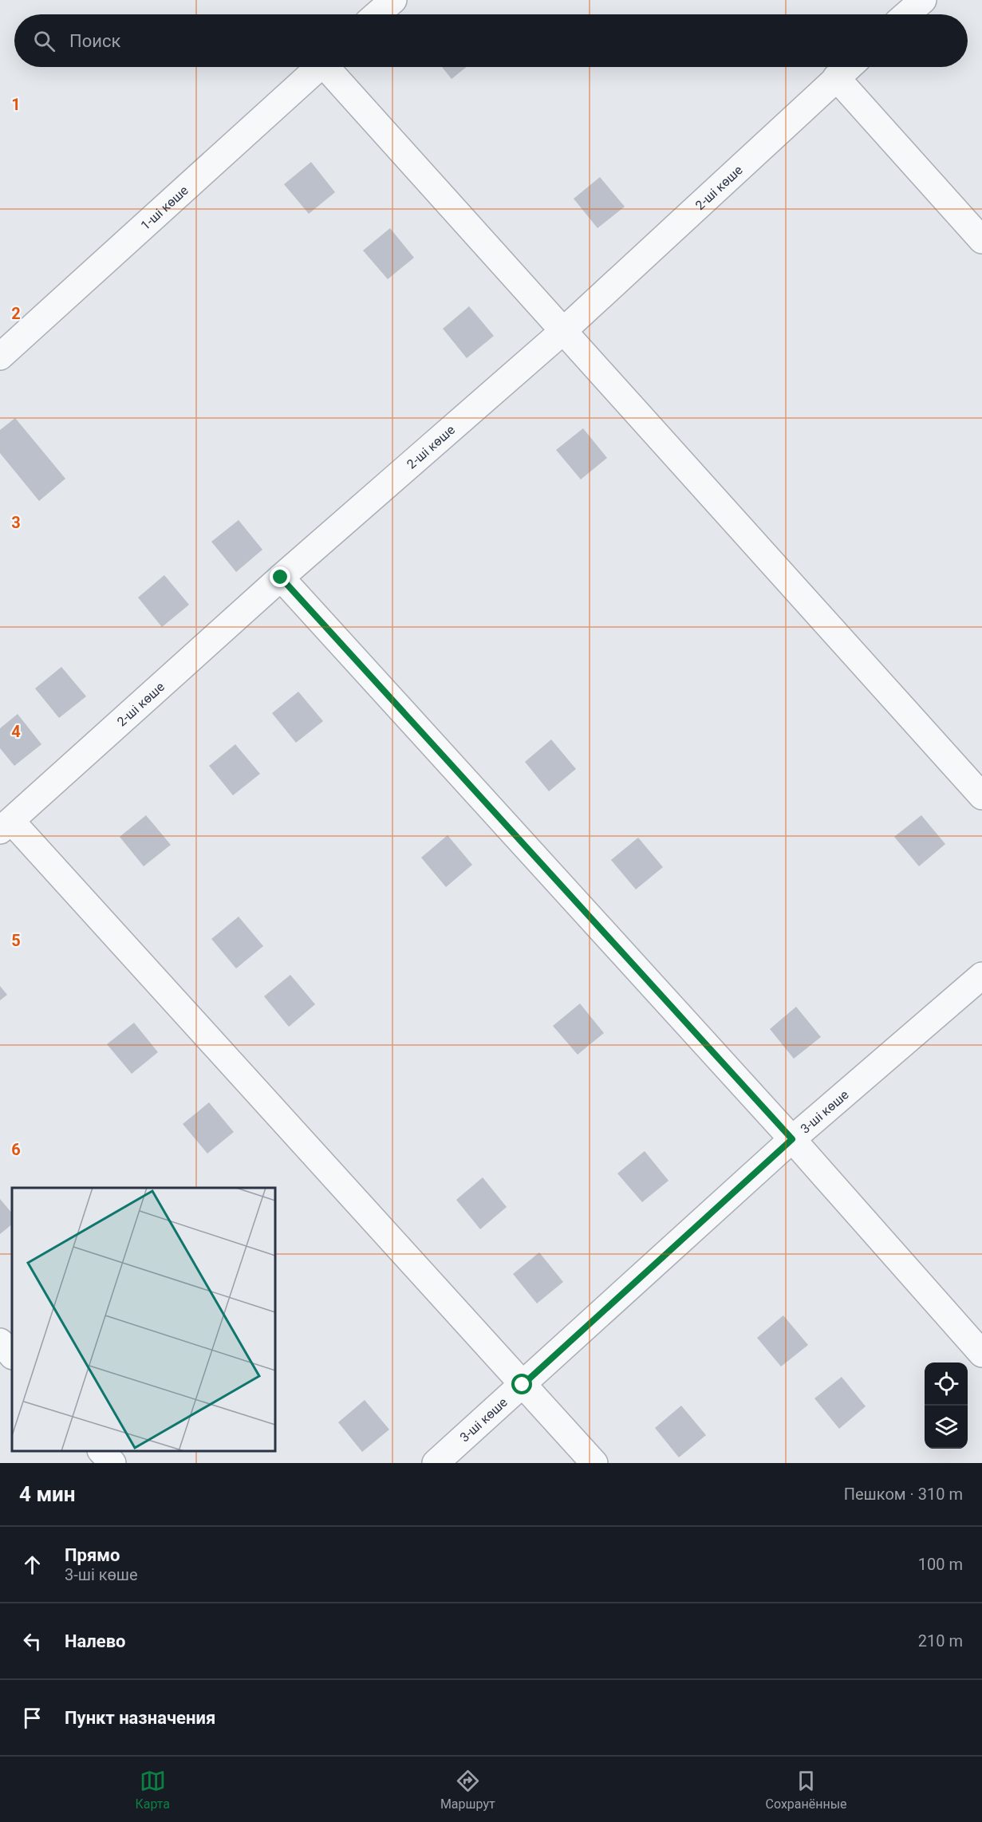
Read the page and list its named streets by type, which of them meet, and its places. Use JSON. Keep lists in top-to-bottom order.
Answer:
{
  "streets": {
    "lane": ["2-ші көше", "1-ші көше", "3-ші көше"]
  },
  "page": {
    "search": "Поиск",
    "heading": ["4 мин", "Пешком · 310 m"],
    "list": [
      ["Прямо", "3-ші көше", "100 m"],
      ["Налево", "210 m"],
      "Пункт назначения"
    ],
    "nav": ["Карта", "Маршрут", "Сохранённые"]
  },
  "grid": {
    "rows": [
      "1",
      "2",
      "3",
      "4",
      "5",
      "6"
    ]
  }
}
